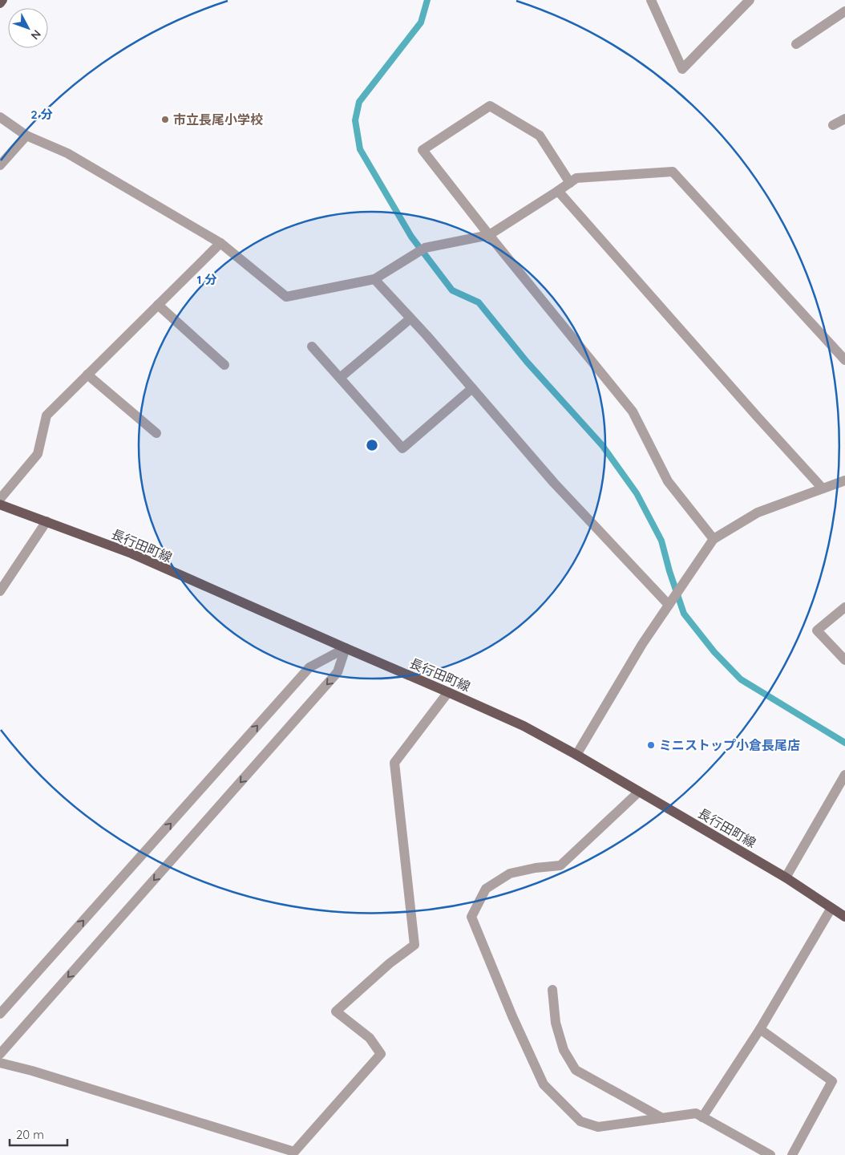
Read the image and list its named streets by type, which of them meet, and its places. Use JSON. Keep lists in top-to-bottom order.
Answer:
{
  "streets": {
    "main road": ["長行田町線"]
  },
  "places": ["市立長尾小学校", "ミニストップ小倉長尾店"],
  "scale_bar": "20 m",
  "north": "bottom right",
  "rings": ["2 分", "1 分"]
}
